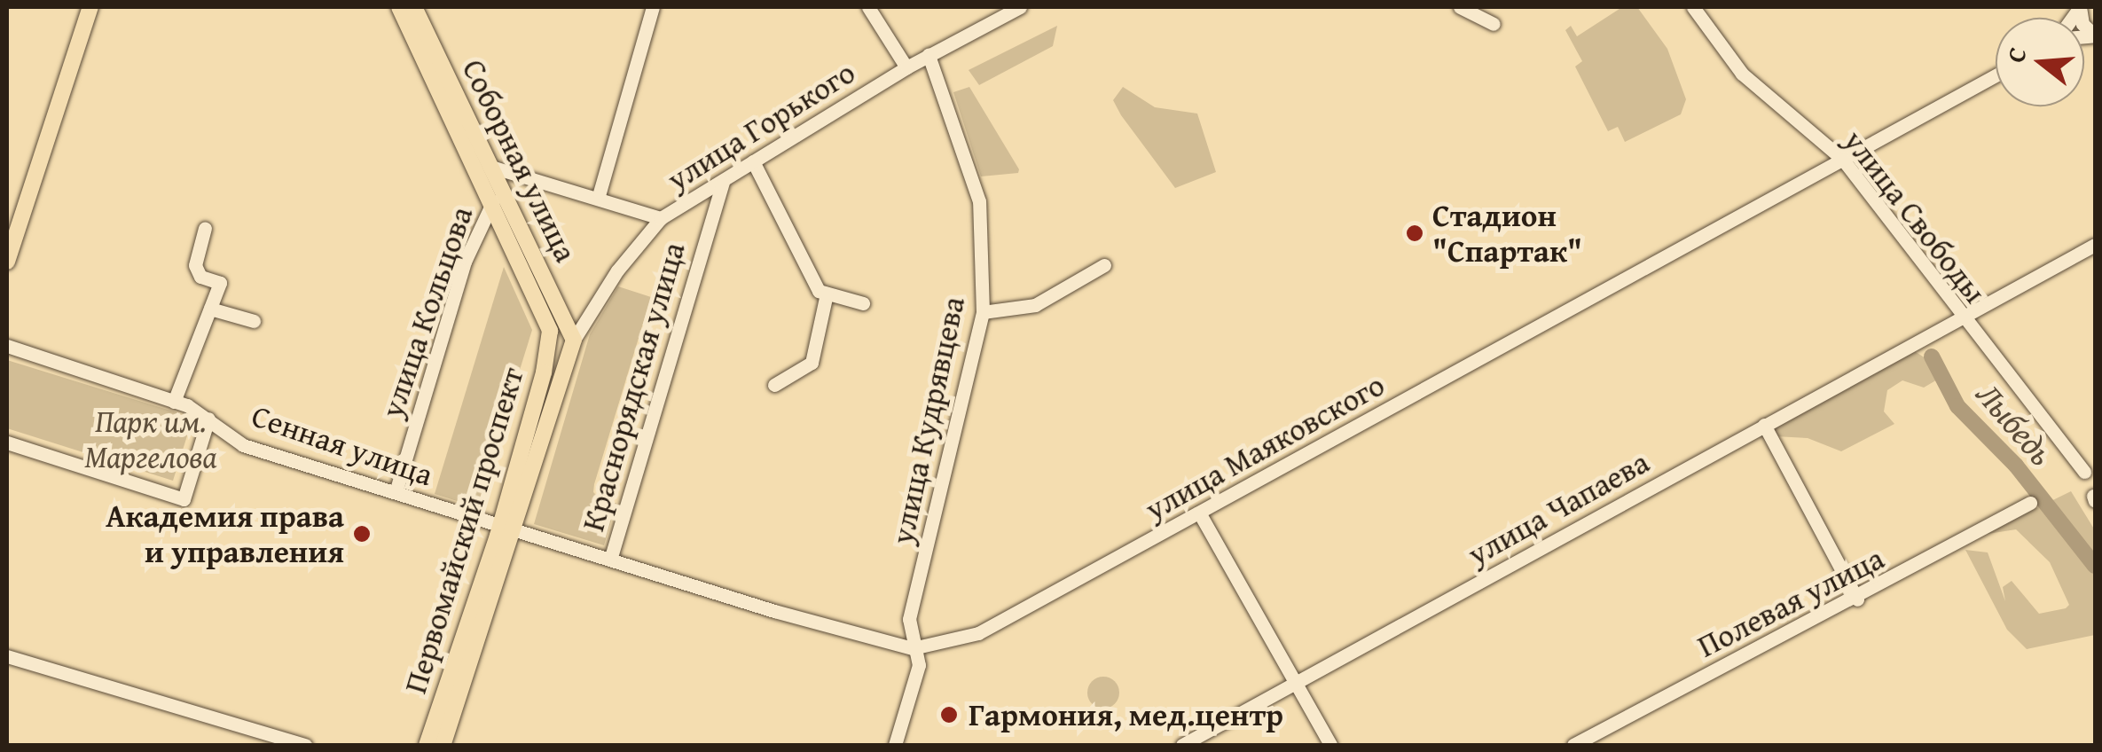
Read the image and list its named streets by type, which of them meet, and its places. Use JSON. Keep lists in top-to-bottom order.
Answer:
{
  "streets": {
    "main road": ["Соборная улица", "Первомайский проспект"],
    "street": [
      "улица Горького",
      "улица Свободы",
      "улица Кольцова",
      "Краснорядская улица",
      "улица Кудрявцева",
      "Сенная улица",
      "улица Маяковского",
      "улица Чапаева",
      "Полевая улица"
    ]
  },
  "crossings": [
    ["улица Горького", "Соборная улица"],
    ["улица Горького", "Краснорядская улица"],
    ["улица Горького", "улица Кудрявцева"],
    ["улица Горького", "Первомайский проспект"],
    ["Соборная улица", "улица Кольцова"],
    ["Соборная улица", "Первомайский проспект"],
    ["улица Свободы", "улица Маяковского"],
    ["улица Свободы", "улица Чапаева"],
    ["улица Кольцова", "Сенная улица"],
    ["Краснорядская улица", "улица Маяковского"],
    ["улица Кудрявцева", "улица Маяковского"],
    ["Сенная улица", "улица Маяковского"],
    ["Сенная улица", "Первомайский проспект"],
    ["улица Маяковского", "Первомайский проспект"]
  ],
  "water": ["Лыбедь"],
  "parks": ["Парк им. Маргелова"],
  "places": ["Стадион \"Спартак\"", "Академия права и управления", "Гармония, мед.центр"],
  "north": "left"
}
